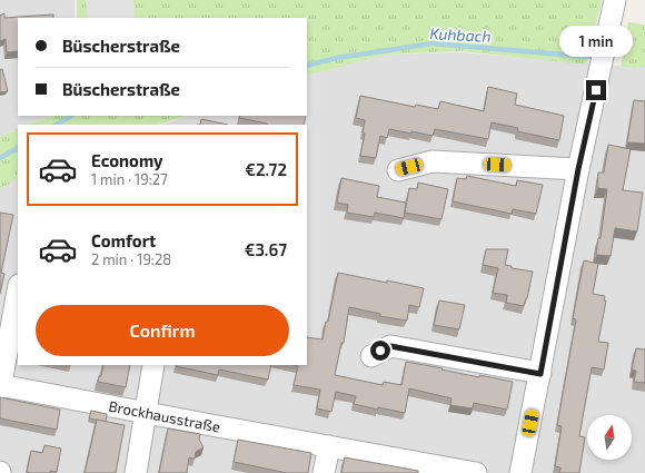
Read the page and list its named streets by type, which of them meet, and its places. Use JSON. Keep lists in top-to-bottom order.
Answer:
{
  "streets": {
    "street": ["Brockhausstraße"]
  },
  "water": ["Kuhbach"],
  "north": "top",
  "page": {
    "banner": ["Büscherstraße", "Büscherstraße"],
    "bubble": "1 min",
    "list": [
      {
        "name": "Economy",
        "note": "1 min · 19:27",
        "value": "€2.72"
      },
      {
        "name": "Comfort",
        "note": "2 min · 19:28",
        "value": "€3.67"
      }
    ],
    "buttons": "Confirm"
  }
}
